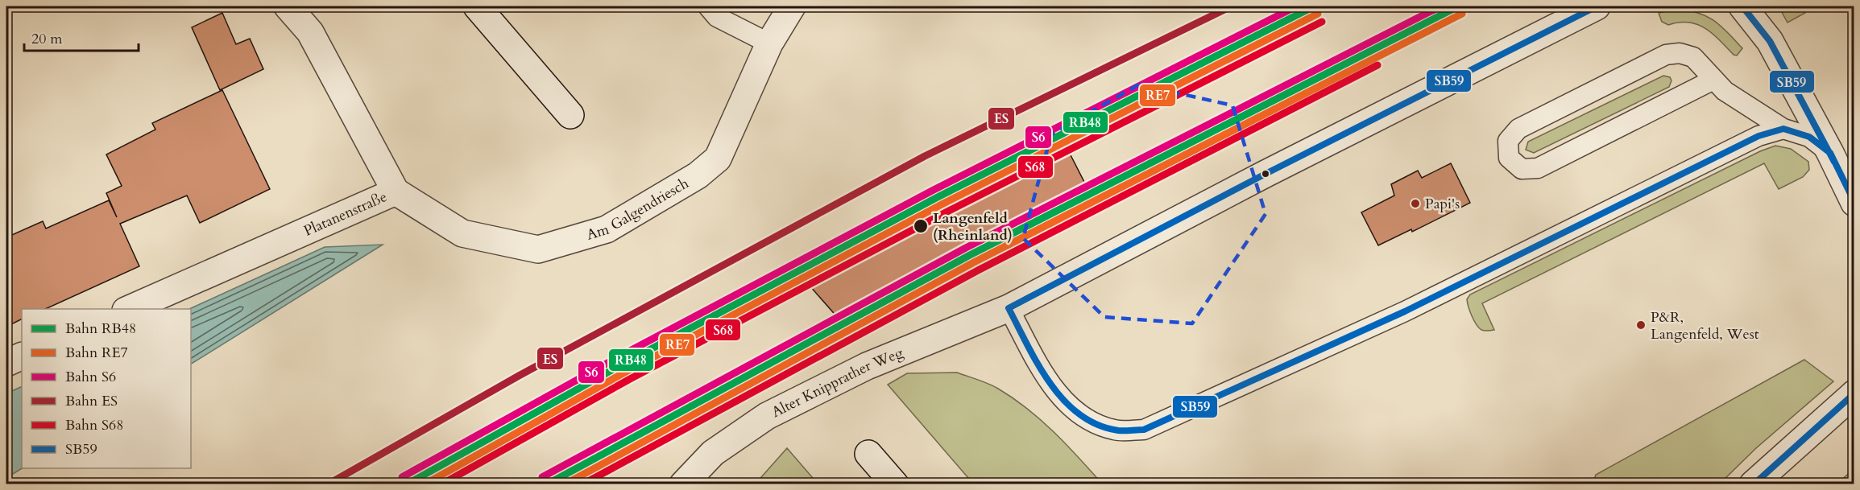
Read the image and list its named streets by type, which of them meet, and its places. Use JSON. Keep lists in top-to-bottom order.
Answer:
{
  "streets": {
    "street": ["Am Galgendriesch", "Platanenstraße", "Alter Knipprather Weg"]
  },
  "crossings": [
    ["Am Galgendriesch", "Platanenstraße"]
  ],
  "places": ["Papi's", "Langenfeld (Rheinland)", "P&R, Langenfeld, West"],
  "lines": [
    "rail line RB48",
    "rail line S6",
    "rail line ES",
    "transit line SB59",
    "rail line RE7",
    "rail line S68"
  ],
  "legend": [
    "Bahn RB48",
    "Bahn RE7",
    "Bahn S6",
    "Bahn ES",
    "Bahn S68",
    "SB59"
  ],
  "scale_bar": "20 m"
}
